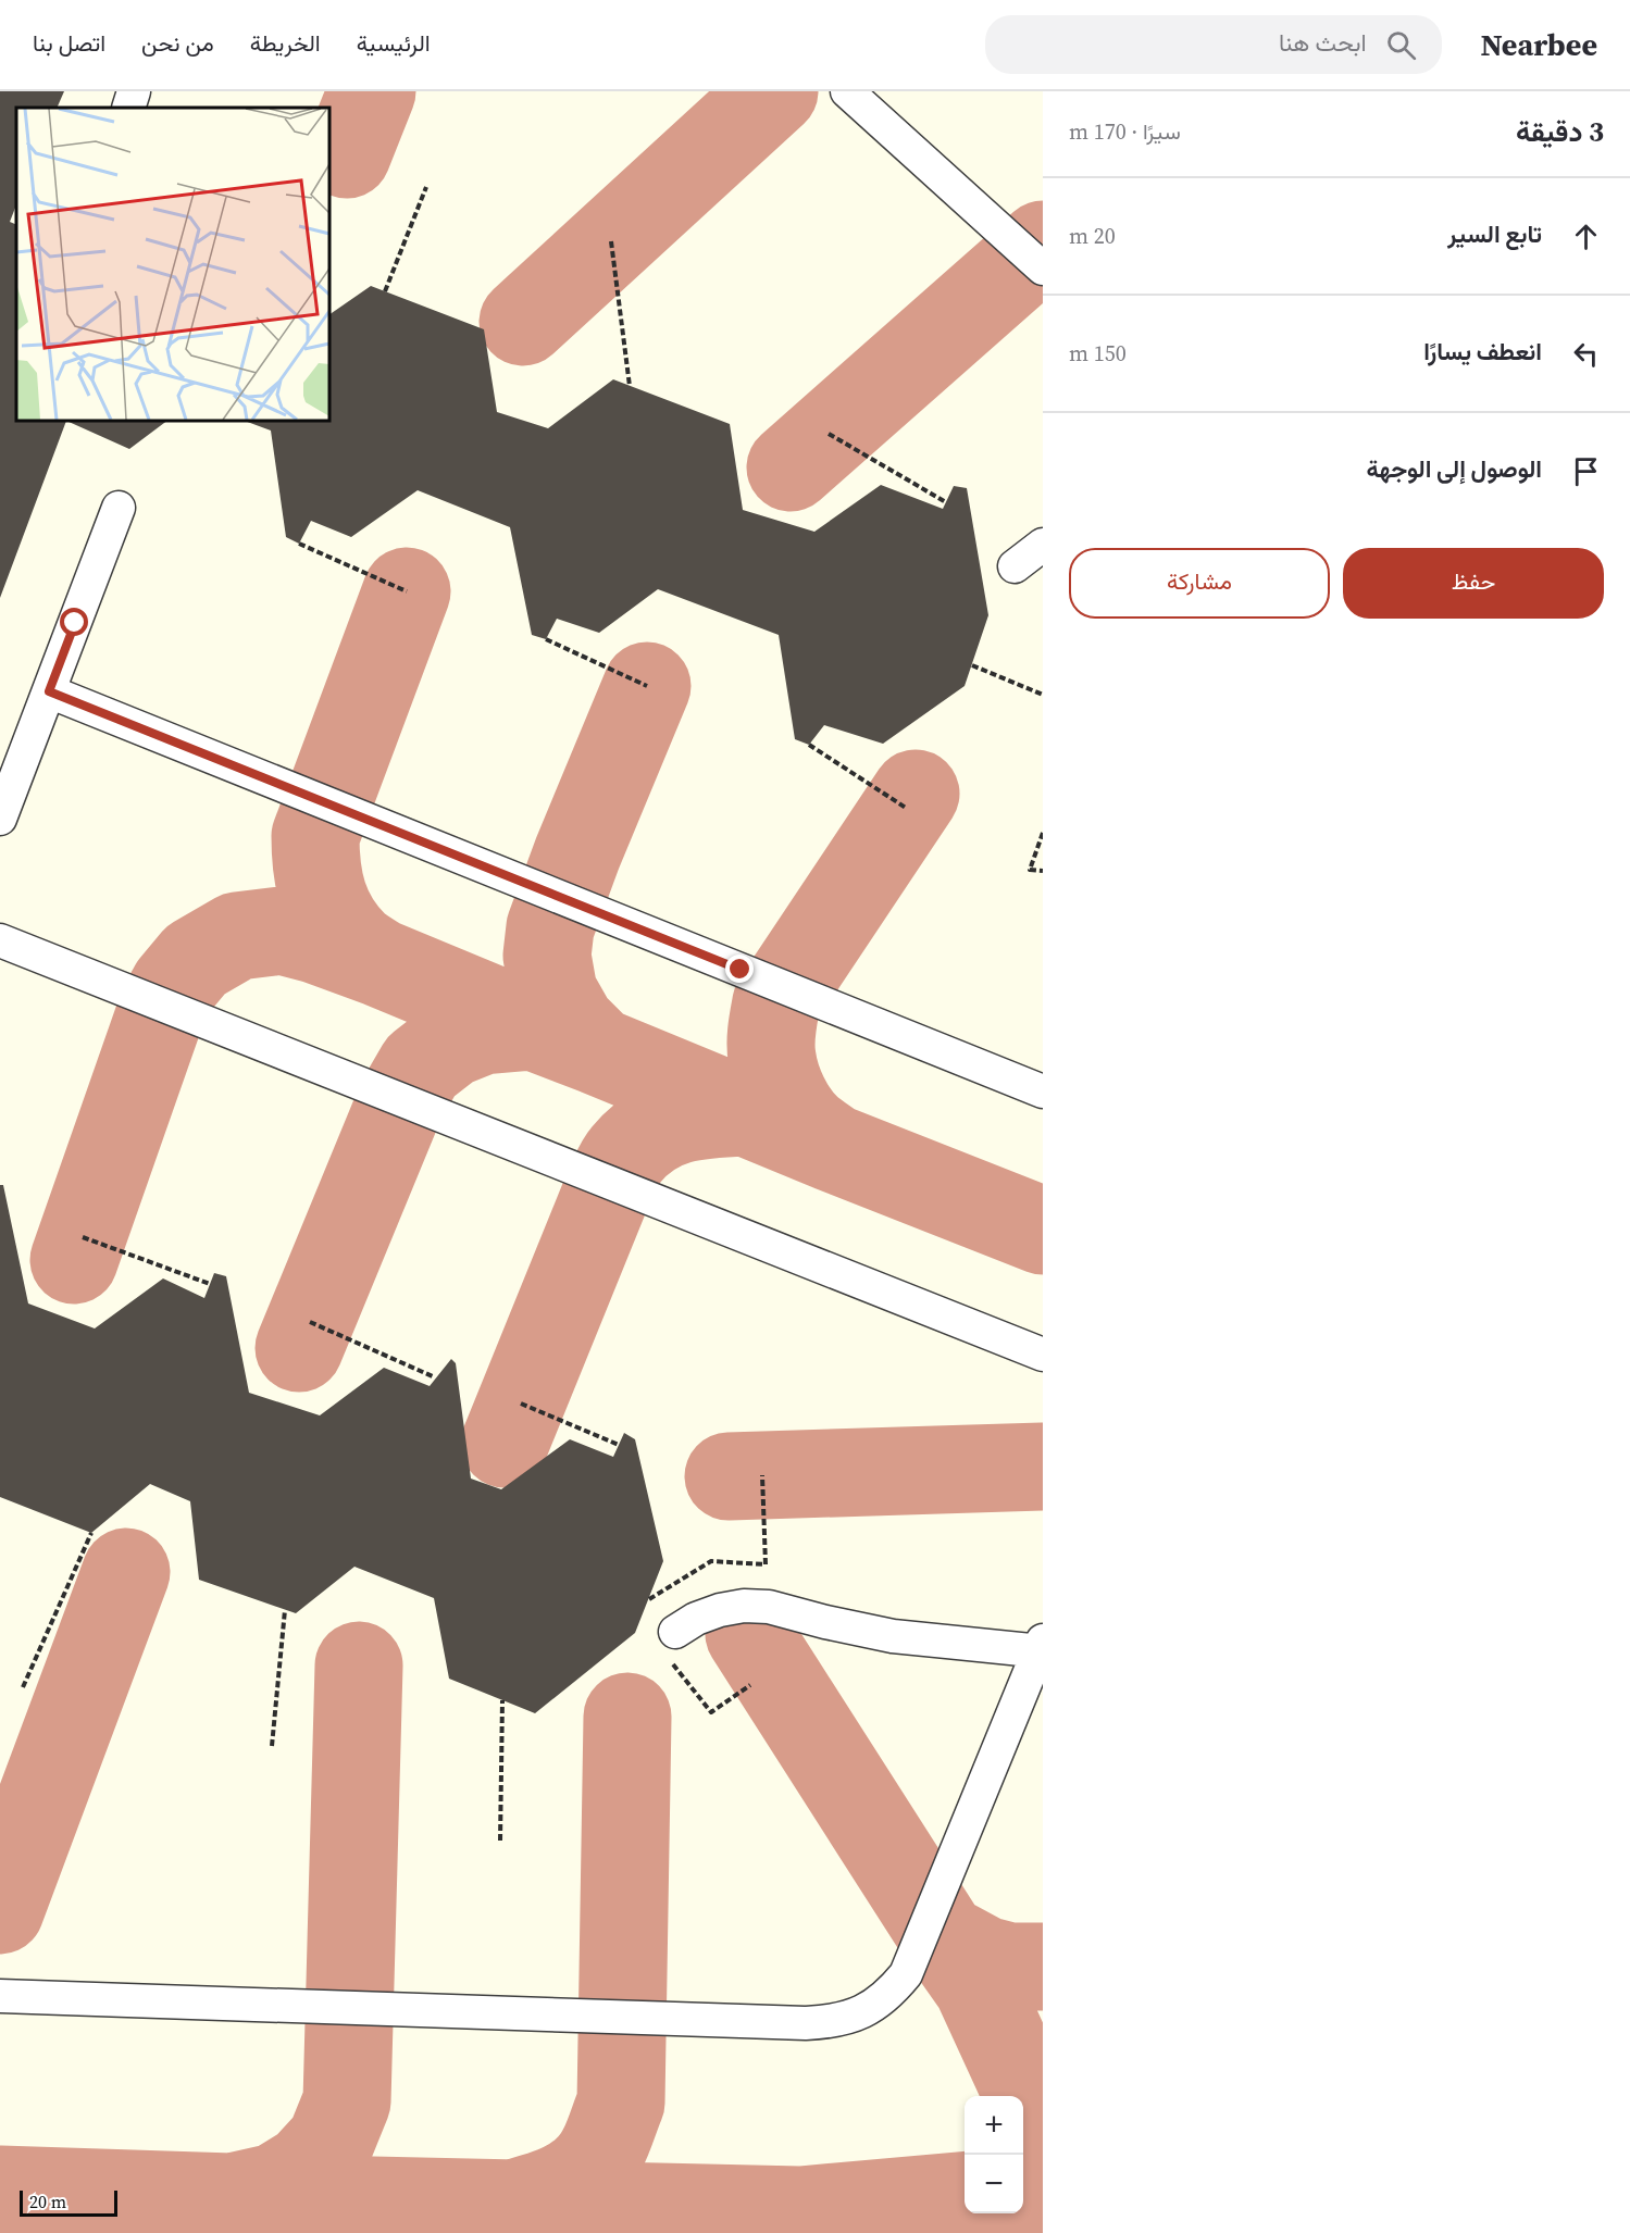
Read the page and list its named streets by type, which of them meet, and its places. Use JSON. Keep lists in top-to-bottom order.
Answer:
{
  "scale_bar": "20 m",
  "page": {
    "header": "Nearbee",
    "search": "ابحث هنا",
    "nav": [
      "الرئيسية",
      "الخريطة",
      "من نحن",
      "اتصل بنا"
    ],
    "heading": ["3 دقيقة", "سيرًا · 170 m"],
    "list": [
      ["تابع السير", "20 m"],
      ["انعطف يسارًا", "150 m"],
      "الوصول إلى الوجهة"
    ],
    "buttons": ["حفظ", "مشاركة"],
    "map_buttons": ["+", "−"],
    "scale": "20 m"
  }
}
